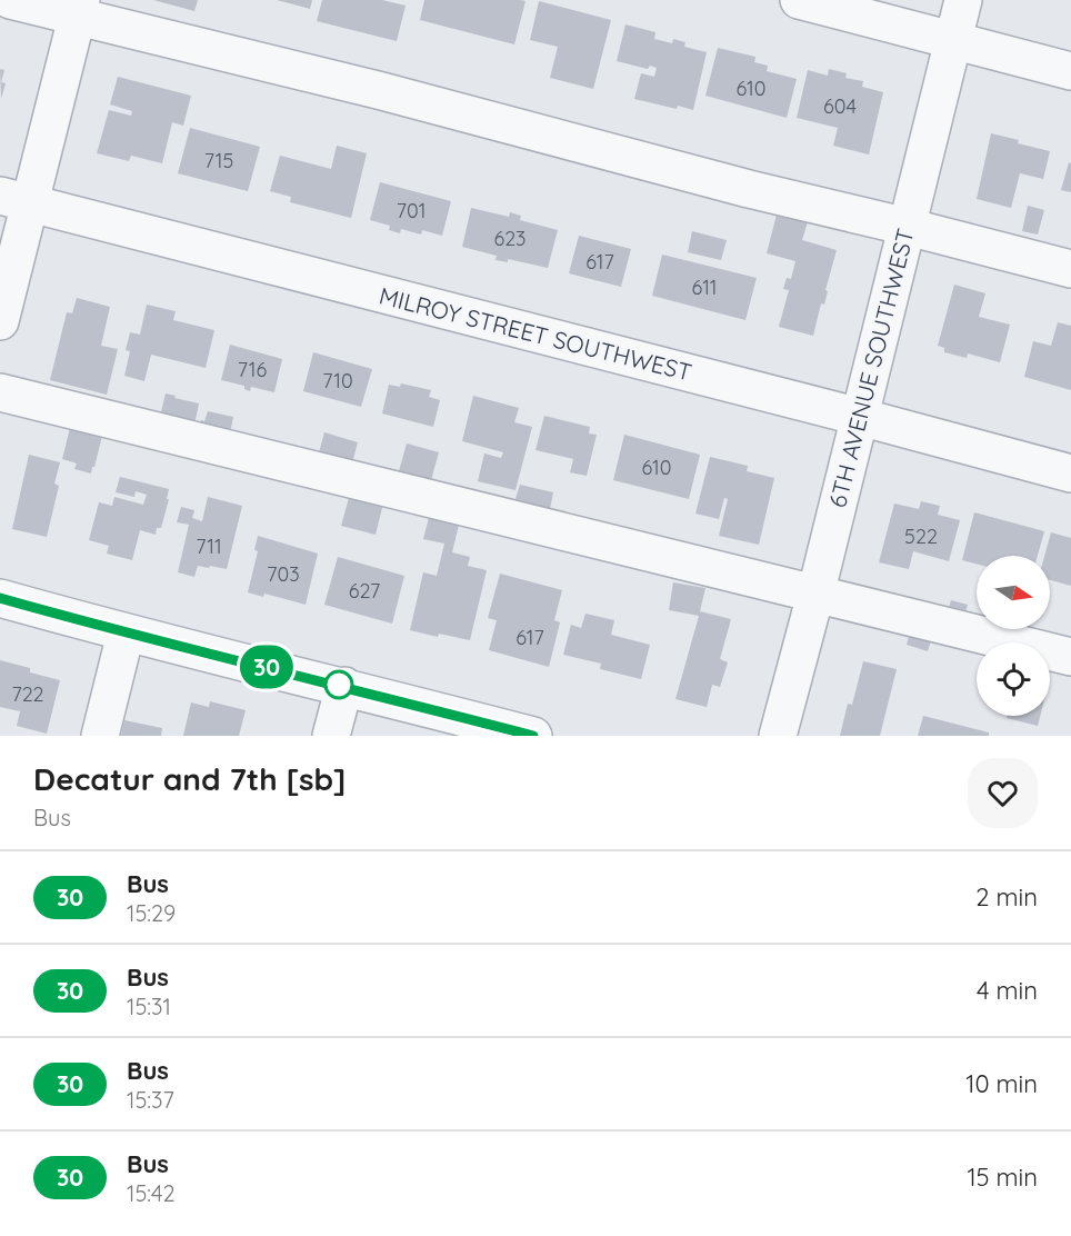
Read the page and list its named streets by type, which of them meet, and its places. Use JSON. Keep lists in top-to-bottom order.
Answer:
{
  "streets": {
    "street": ["MILROY STREET SOUTHWEST", "6TH AVENUE SOUTHWEST"]
  },
  "crossings": [
    ["MILROY STREET SOUTHWEST", "6TH AVENUE SOUTHWEST"]
  ],
  "lines": ["bus line 30"],
  "house_numbers": [
    "610",
    "604",
    "715",
    "701",
    "623",
    "617",
    "611",
    "716",
    "710",
    "610",
    "522",
    "711",
    "703",
    "627",
    "617",
    "722"
  ],
  "north": "right",
  "page": {
    "on_map": "30",
    "heading": ["Decatur and 7th [sb]", "Bus"],
    "list": [
      {
        "mark": "30",
        "name": "Bus",
        "note": "15:29",
        "value": "2 min"
      },
      {
        "mark": "30",
        "name": "Bus",
        "note": "15:31",
        "value": "4 min"
      },
      {
        "mark": "30",
        "name": "Bus",
        "note": "15:37",
        "value": "10 min"
      },
      {
        "mark": "30",
        "name": "Bus",
        "note": "15:42",
        "value": "15 min"
      }
    ]
  }
}
